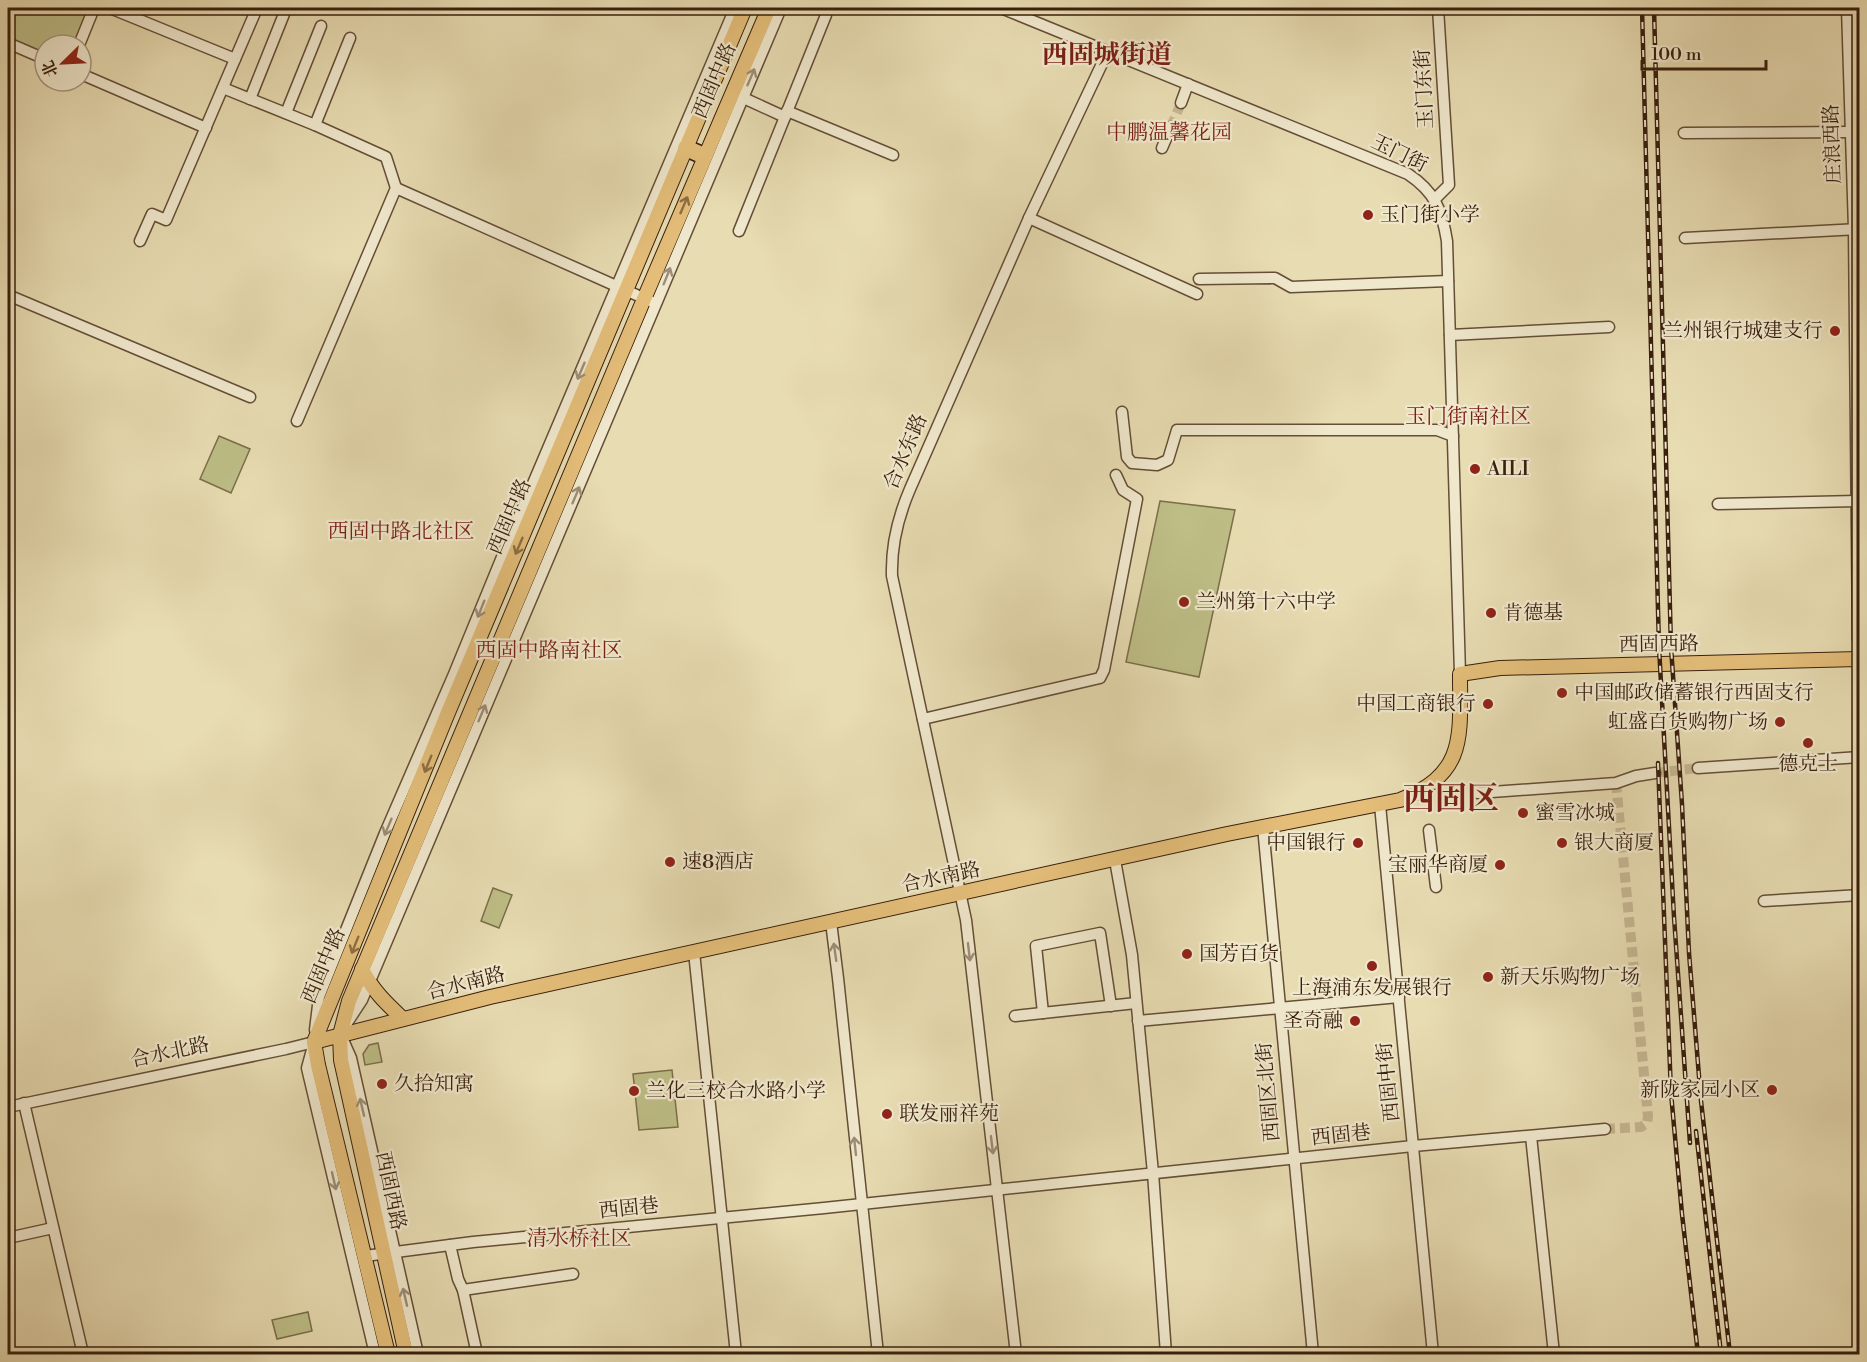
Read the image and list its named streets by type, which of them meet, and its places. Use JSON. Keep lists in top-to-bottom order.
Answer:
{
  "streets": {
    "main road": [
      "西固中路",
      "西固西路",
      "合水南路",
      "合水北路"
    ],
    "street": [
      "玉门东街",
      "庄浪西路",
      "玉门街",
      "合水东路",
      "西固中街",
      "西固区北街",
      "西固巷"
    ]
  },
  "crossings": [
    ["西固中路", "西固西路"],
    ["西固中路", "合水南路"],
    ["西固中路", "合水北路"],
    ["玉门东街", "玉门街"],
    ["玉门街", "合水东路"],
    ["玉门街", "西固西路"],
    ["玉门街", "合水南路"],
    ["合水东路", "合水南路"],
    ["合水东路", "西固巷"],
    ["西固西路", "合水南路"],
    ["西固西路", "合水北路"],
    ["西固西路", "西固巷"],
    ["合水南路", "合水北路"],
    ["合水南路", "西固中街"],
    ["合水南路", "西固区北街"],
    ["西固中街", "西固巷"],
    ["西固区北街", "西固巷"]
  ],
  "districts": [
    "西固城街道",
    "中鹏温馨花园",
    "玉门街南社区",
    "西固中路北社区",
    "西固中路南社区",
    "西固区",
    "清水桥社区"
  ],
  "places": [
    "玉门街小学",
    "兰州银行城建支行",
    "AILI",
    "兰州第十六中学",
    "肯德基",
    "中国邮政储蓄银行西固支行",
    "中国工商银行",
    "虹盛百货购物广场",
    "德克士",
    "蜜雪冰城",
    "中国银行",
    "银大商厦",
    "速8酒店",
    "宝丽华商厦",
    "国芳百货",
    "上海浦东发展银行",
    "新天乐购物广场",
    "圣奇融",
    "久拾知寓",
    "新陇家园小区",
    "兰化三校合水路小学",
    "联发丽祥苑"
  ],
  "scale_bar": "100 m",
  "north": "bottom left"
}
